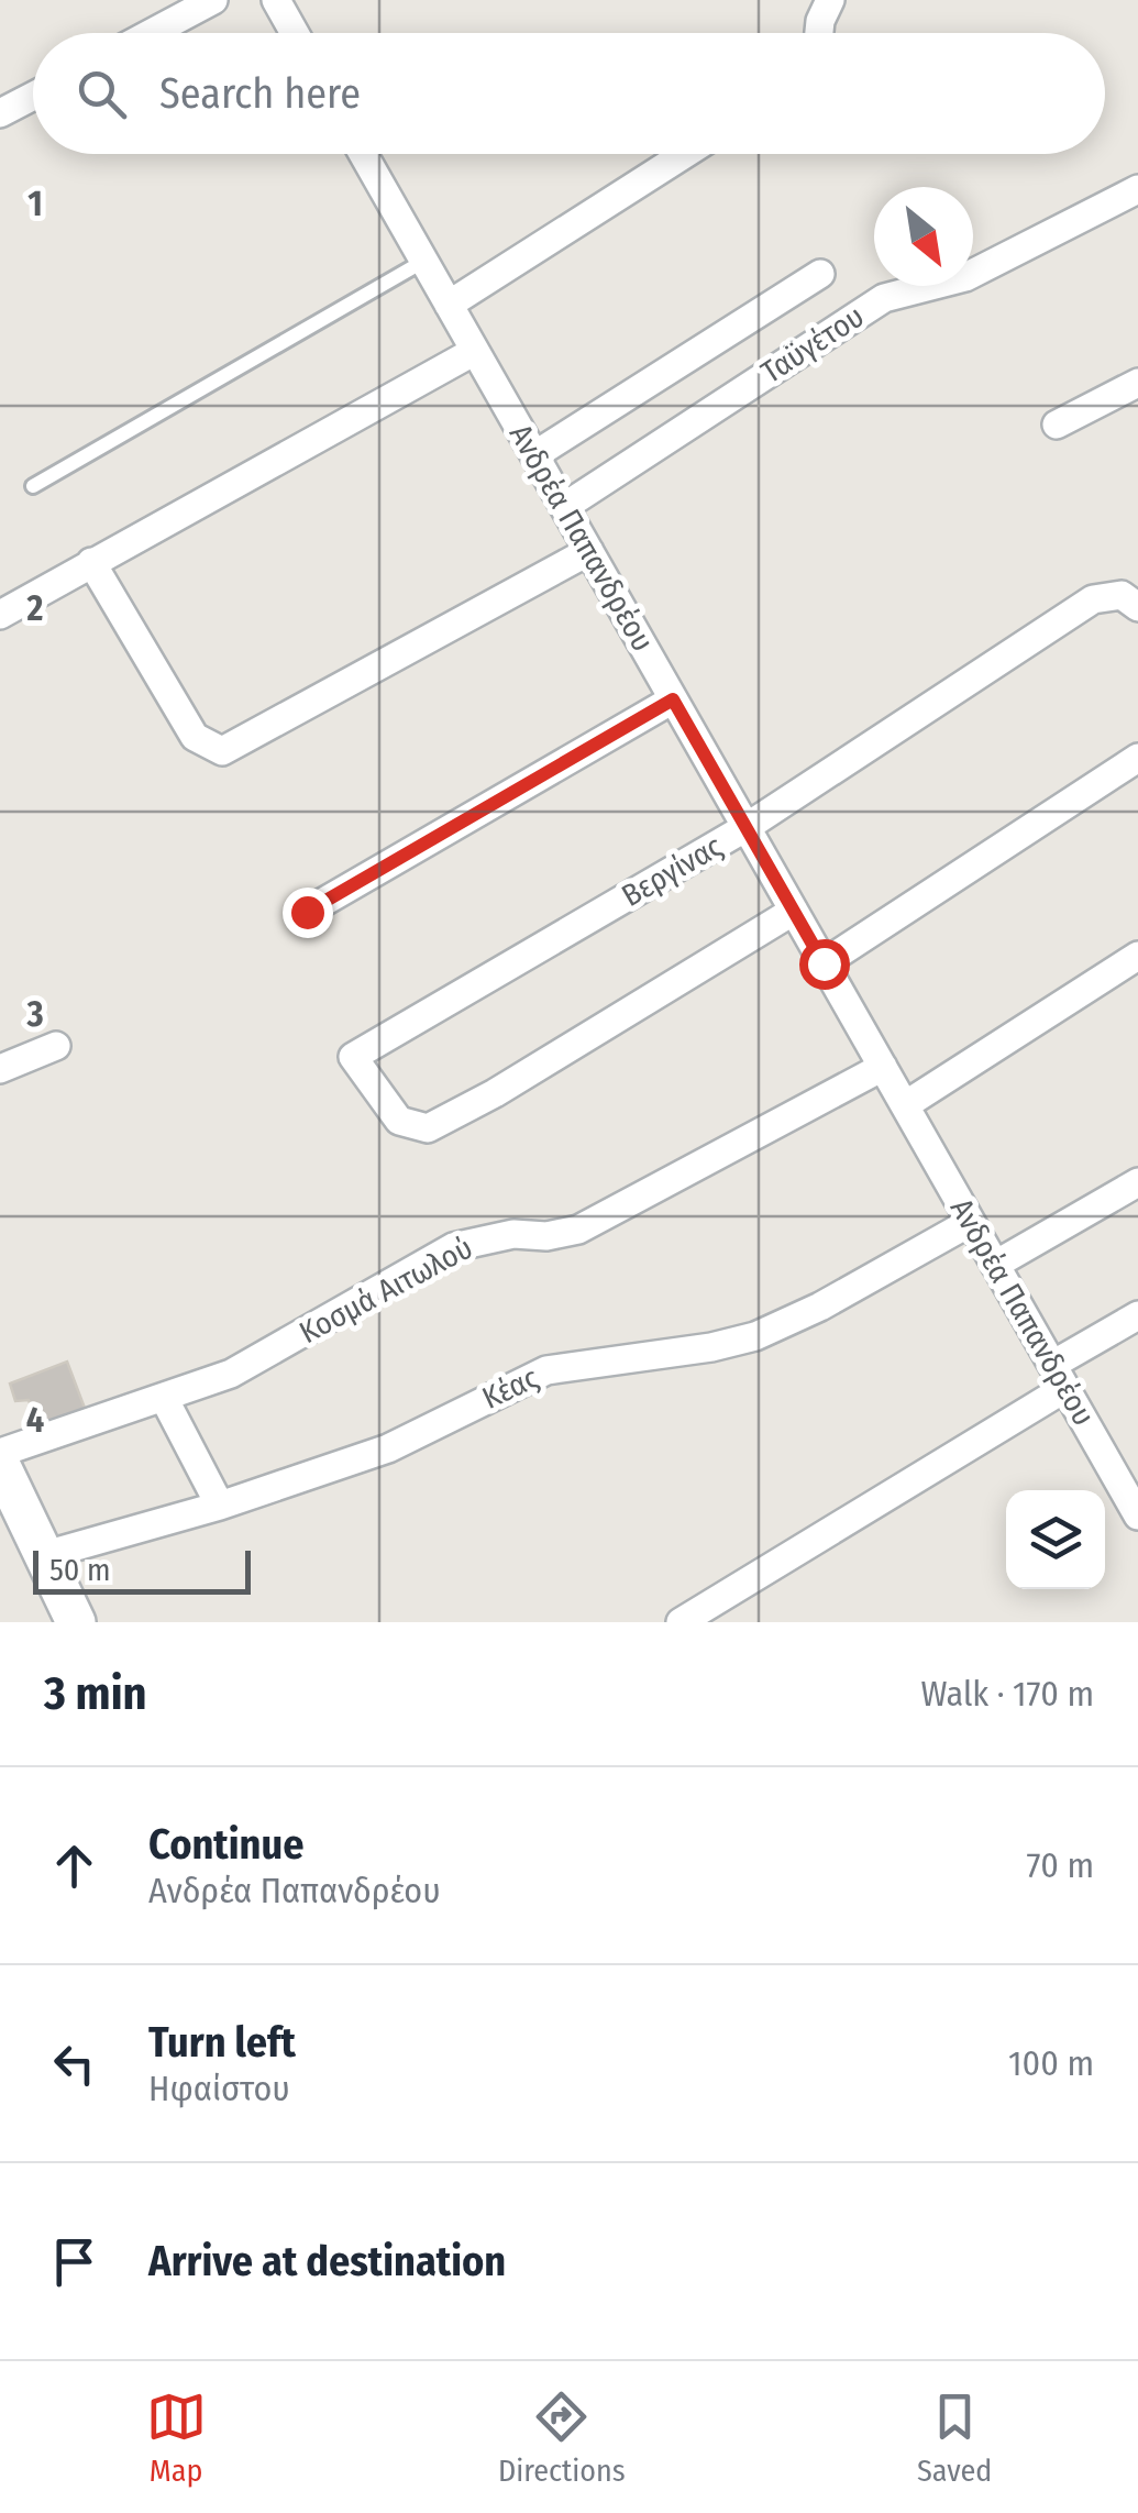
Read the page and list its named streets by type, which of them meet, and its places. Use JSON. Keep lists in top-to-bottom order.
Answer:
{
  "streets": {
    "street": [
      "Ταϋγέτου",
      "Ανδρέα Παπανδρέου",
      "Βεργίνας",
      "Κοσμά Αιτωλού",
      "Κέας"
    ]
  },
  "crossings": [
    ["Ταϋγέτου", "Ανδρέα Παπανδρέου"],
    ["Ανδρέα Παπανδρέου", "Βεργίνας"],
    ["Ανδρέα Παπανδρέου", "Κοσμά Αιτωλού"],
    ["Ανδρέα Παπανδρέου", "Κέας"]
  ],
  "scale_bar": "50 m",
  "north": "bottom right",
  "page": {
    "search": "Search here",
    "scale": "50 m",
    "heading": ["3 min", "Walk · 170 m"],
    "list": [
      ["Continue", "Ανδρέα Παπανδρέου", "70 m"],
      ["Turn left", "Ηφαίστου", "100 m"],
      "Arrive at destination"
    ],
    "nav": ["Map", "Directions", "Saved"]
  },
  "grid": {
    "rows": [
      "1",
      "2",
      "3",
      "4"
    ]
  }
}
